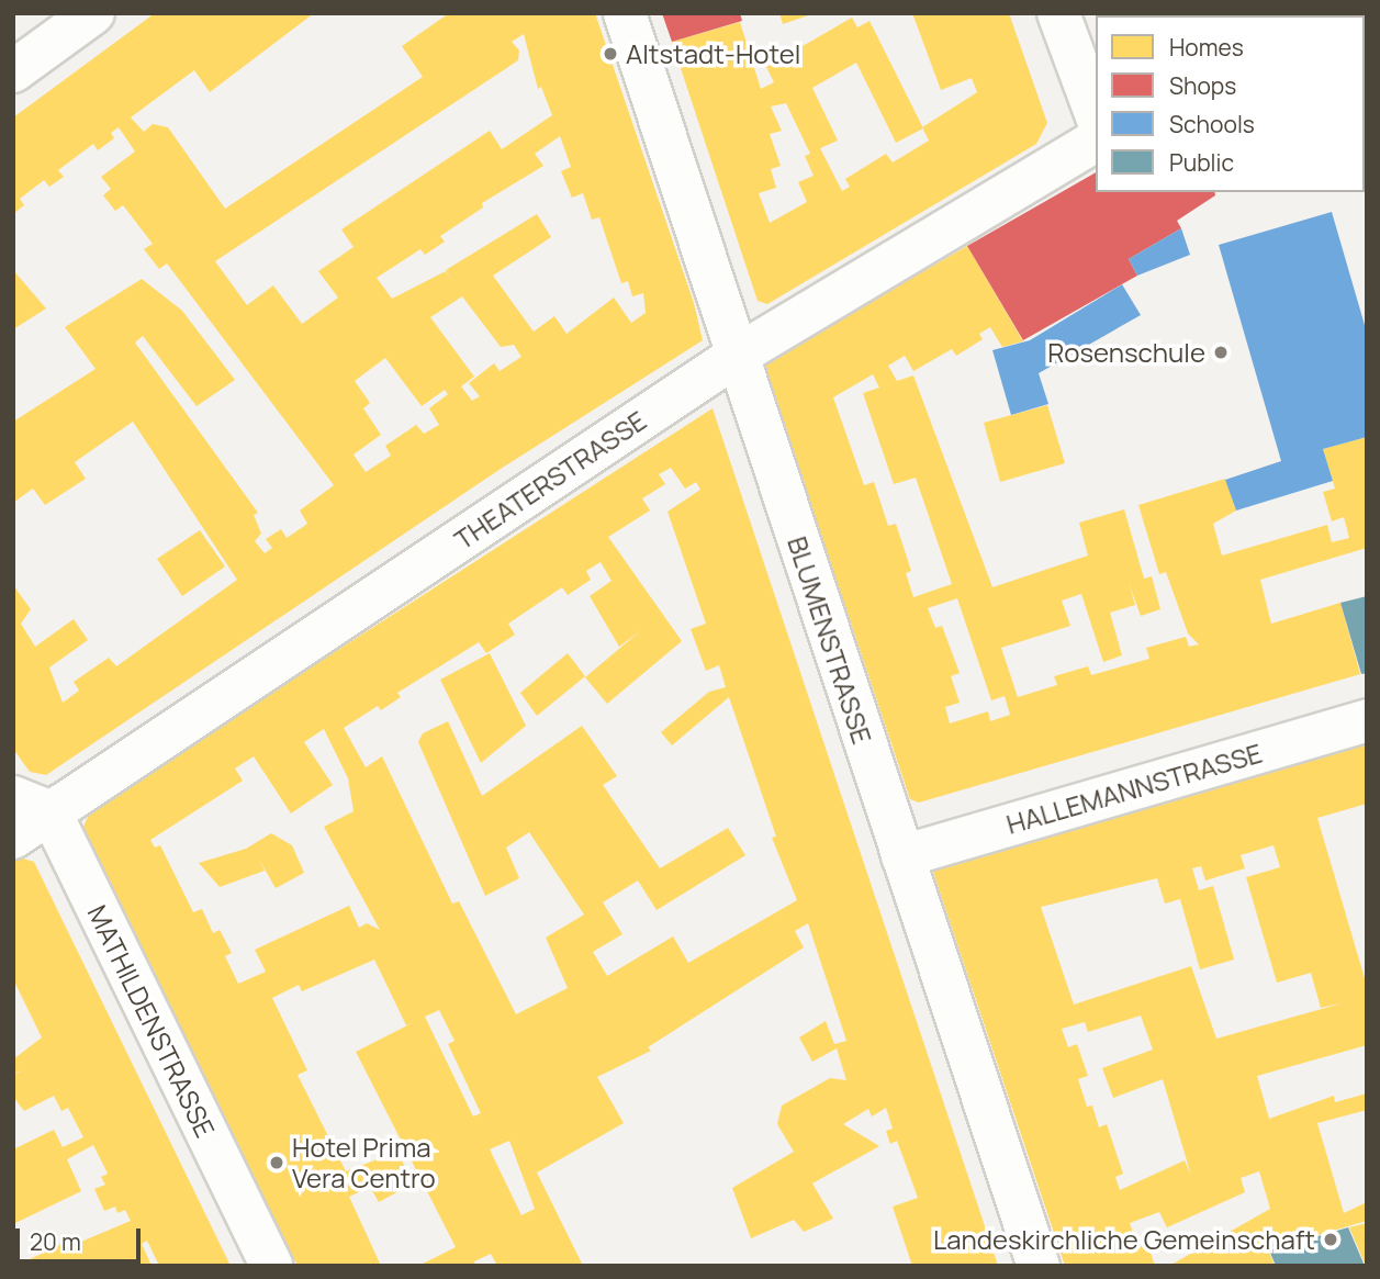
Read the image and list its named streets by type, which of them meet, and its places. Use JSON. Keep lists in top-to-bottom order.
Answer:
{
  "streets": {
    "street": [
      "THEATERSTRASSE",
      "BLUMENSTRASSE",
      "HALLEMANNSTRASSE",
      "MATHILDENSTRASSE"
    ]
  },
  "crossings": [
    ["THEATERSTRASSE", "BLUMENSTRASSE"],
    ["THEATERSTRASSE", "MATHILDENSTRASSE"],
    ["BLUMENSTRASSE", "HALLEMANNSTRASSE"]
  ],
  "places": [
    "Altstadt-Hotel",
    "Rosenschule",
    "Hotel Prima Vera Centro",
    "Landeskirchliche Gemeinschaft"
  ],
  "legend": [
    "Homes",
    "Shops",
    "Schools",
    "Public"
  ],
  "scale_bar": "20 m"
}
